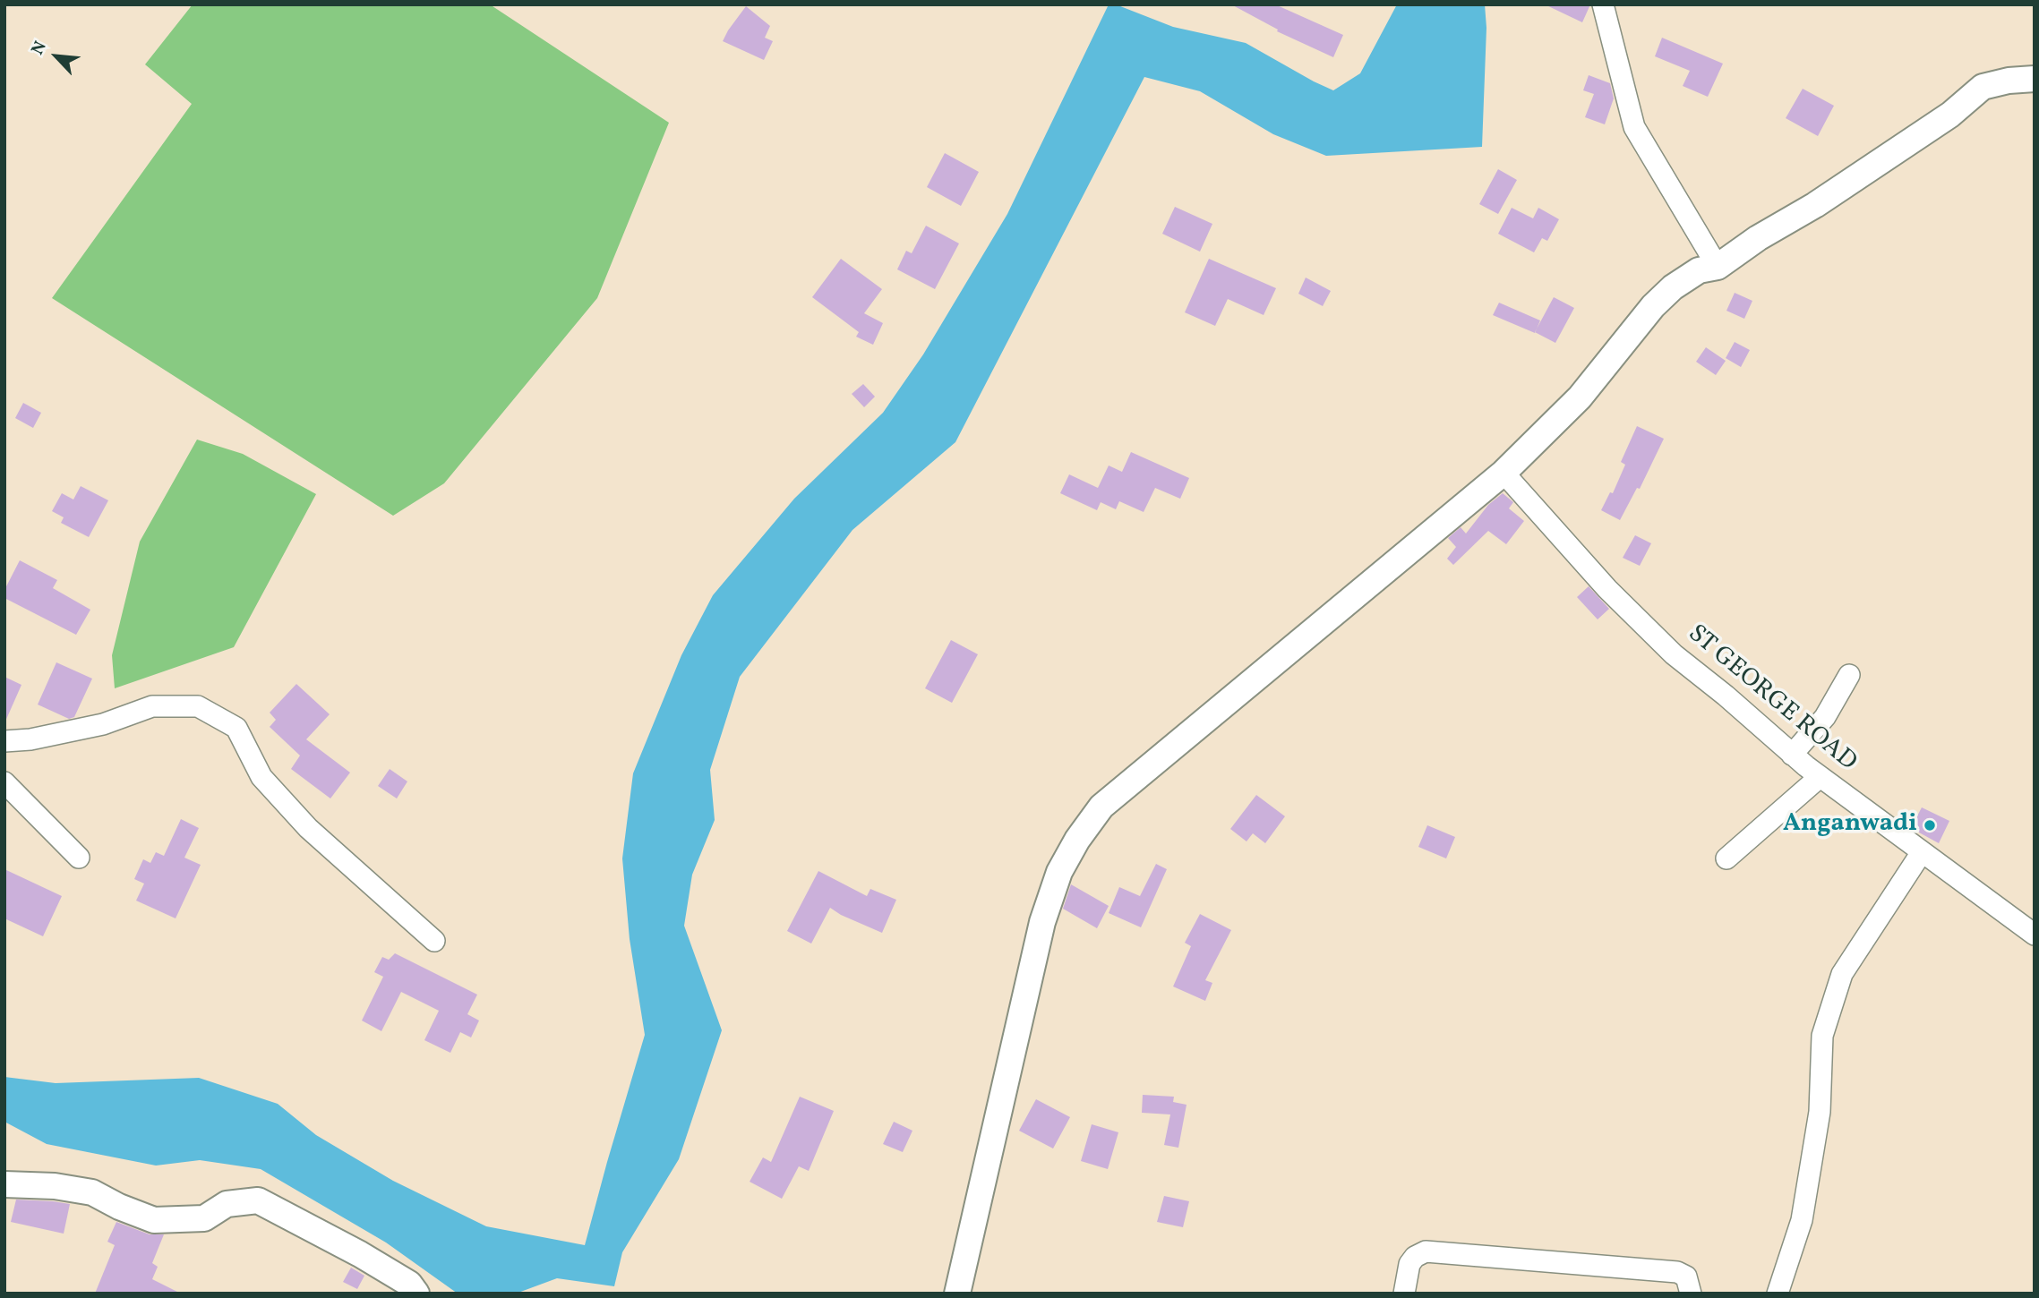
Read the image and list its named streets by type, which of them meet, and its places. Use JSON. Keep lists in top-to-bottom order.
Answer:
{
  "streets": {
    "street": ["ST GEORGE ROAD"]
  },
  "places": ["Anganwadi"],
  "north": "top left"
}
